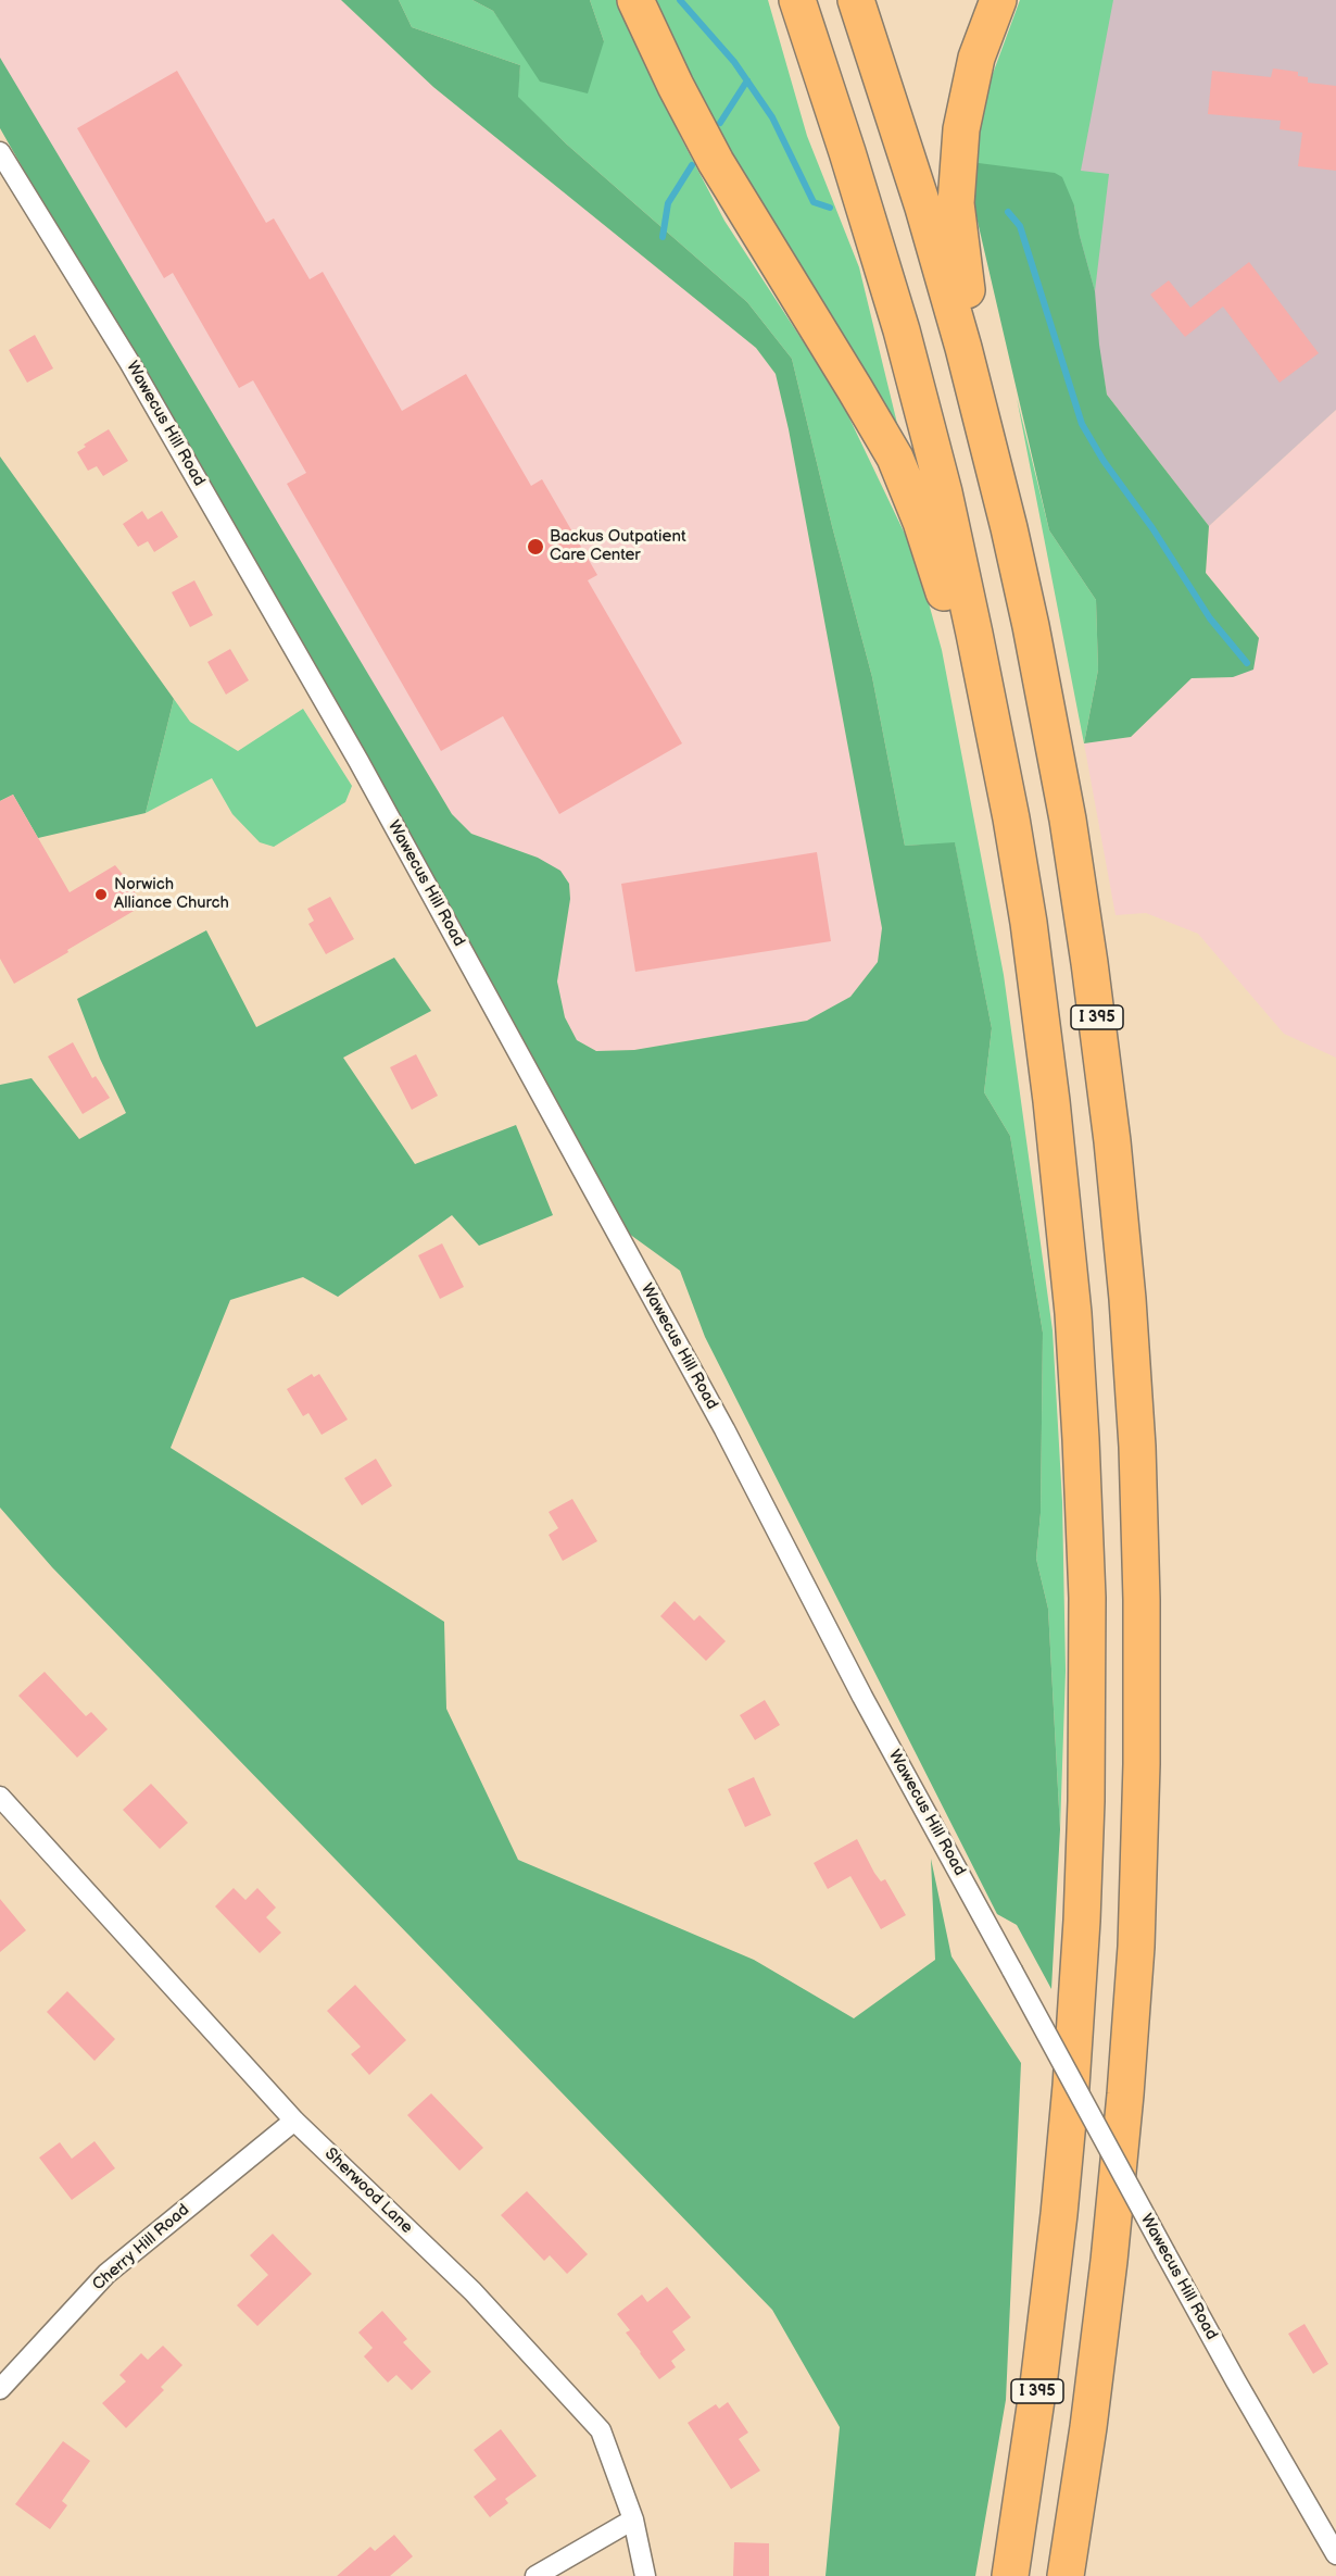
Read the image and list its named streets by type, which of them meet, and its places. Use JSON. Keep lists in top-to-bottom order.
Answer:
{
  "streets": {
    "highway": ["I 395"],
    "street": ["Wawecus Hill Road", "Sherwood Lane", "Cherry Hill Road"]
  },
  "crossings": [
    ["Sherwood Lane", "Cherry Hill Road"]
  ],
  "places": ["Backus Outpatient Care Center", "Norwich Alliance Church"]
}
